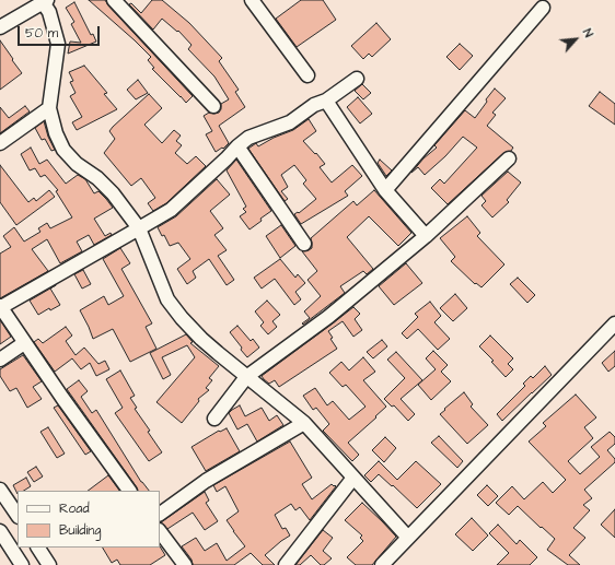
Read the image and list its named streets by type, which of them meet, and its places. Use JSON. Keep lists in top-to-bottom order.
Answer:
{
  "legend": ["Road", "Building"],
  "scale_bar": "50 m",
  "north": "top right"
}
